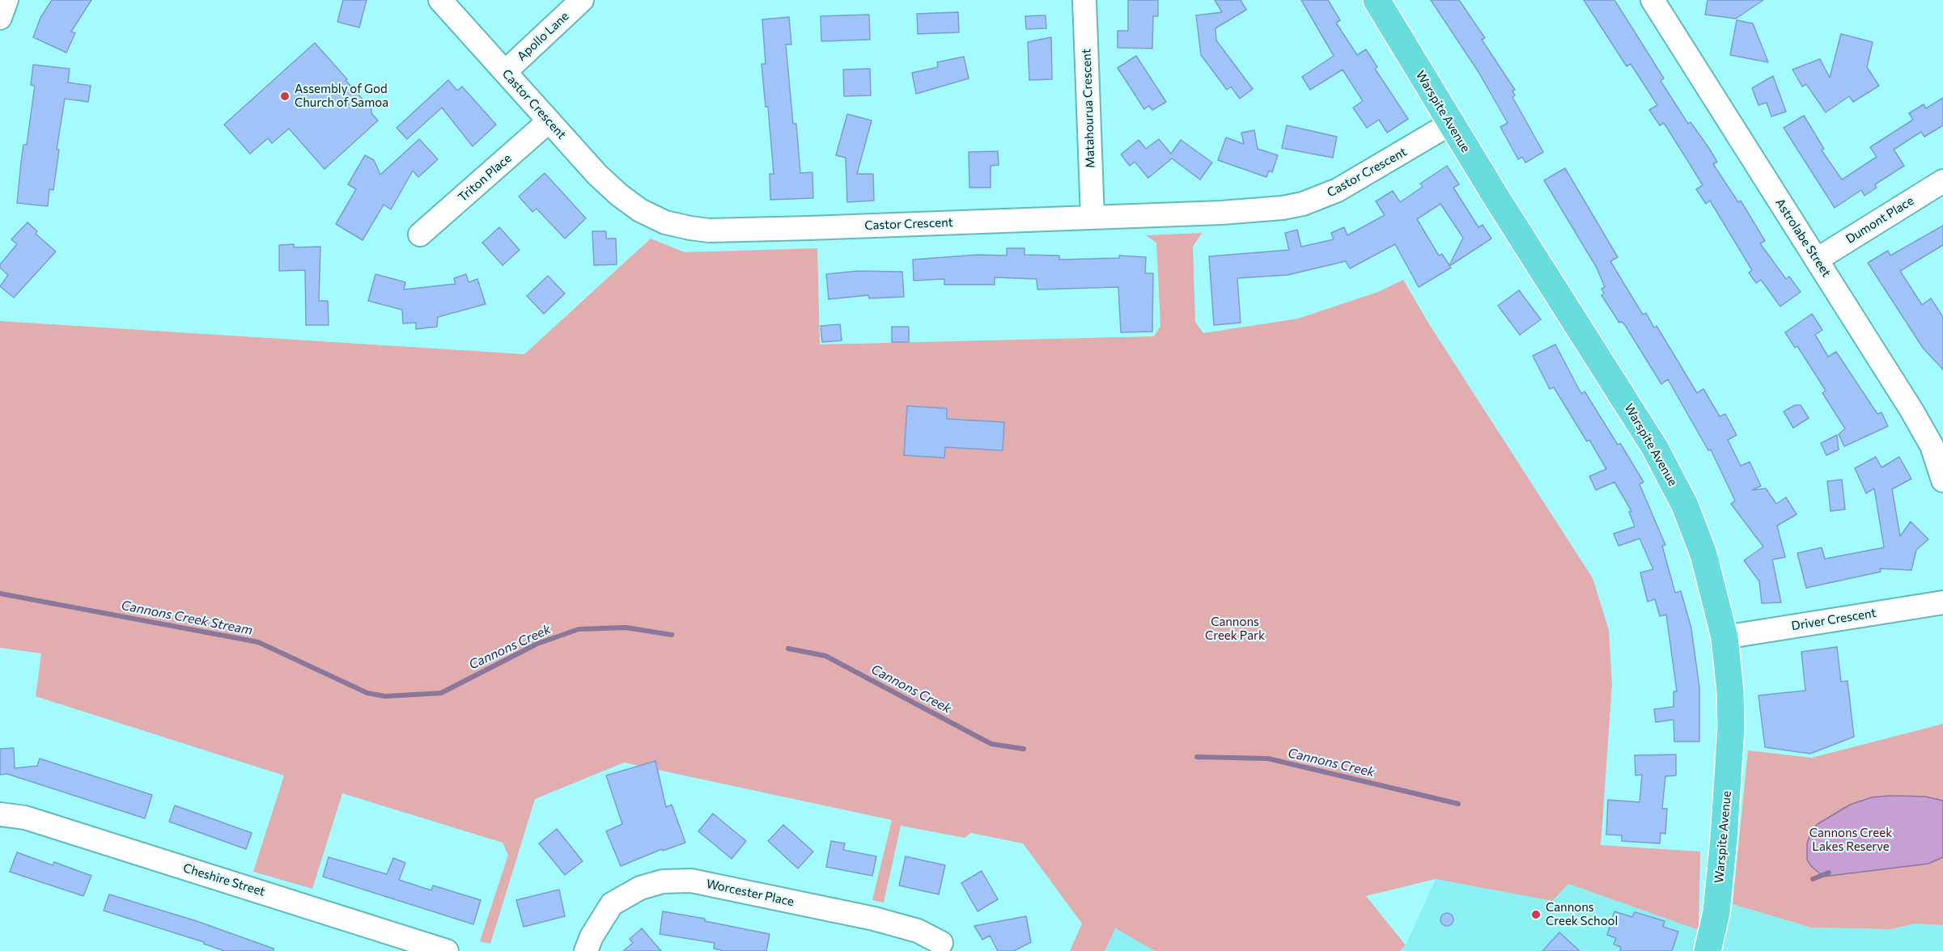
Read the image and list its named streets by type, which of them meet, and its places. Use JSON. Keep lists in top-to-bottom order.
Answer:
{
  "streets": {
    "main road": ["Warspite Avenue"],
    "street": [
      "Apollo Lane",
      "Castor Crescent",
      "Matahourua Crescent",
      "Triton Place",
      "Dumont Place",
      "Astrolabe Street",
      "Driver Crescent",
      "Cheshire Street",
      "Worcester Place"
    ]
  },
  "crossings": [
    ["Apollo Lane", "Castor Crescent"],
    ["Castor Crescent", "Matahourua Crescent"],
    ["Castor Crescent", "Warspite Avenue"],
    ["Castor Crescent", "Triton Place"],
    ["Warspite Avenue", "Driver Crescent"],
    ["Dumont Place", "Astrolabe Street"]
  ],
  "water": ["Cannons Creek Stream", "Cannons Creek"],
  "parks": ["Cannons Creek Park", "Cannons Creek Lakes Reserve"],
  "places": ["Assembly of God Church of Samoa", "Cannons Creek School"]
}
